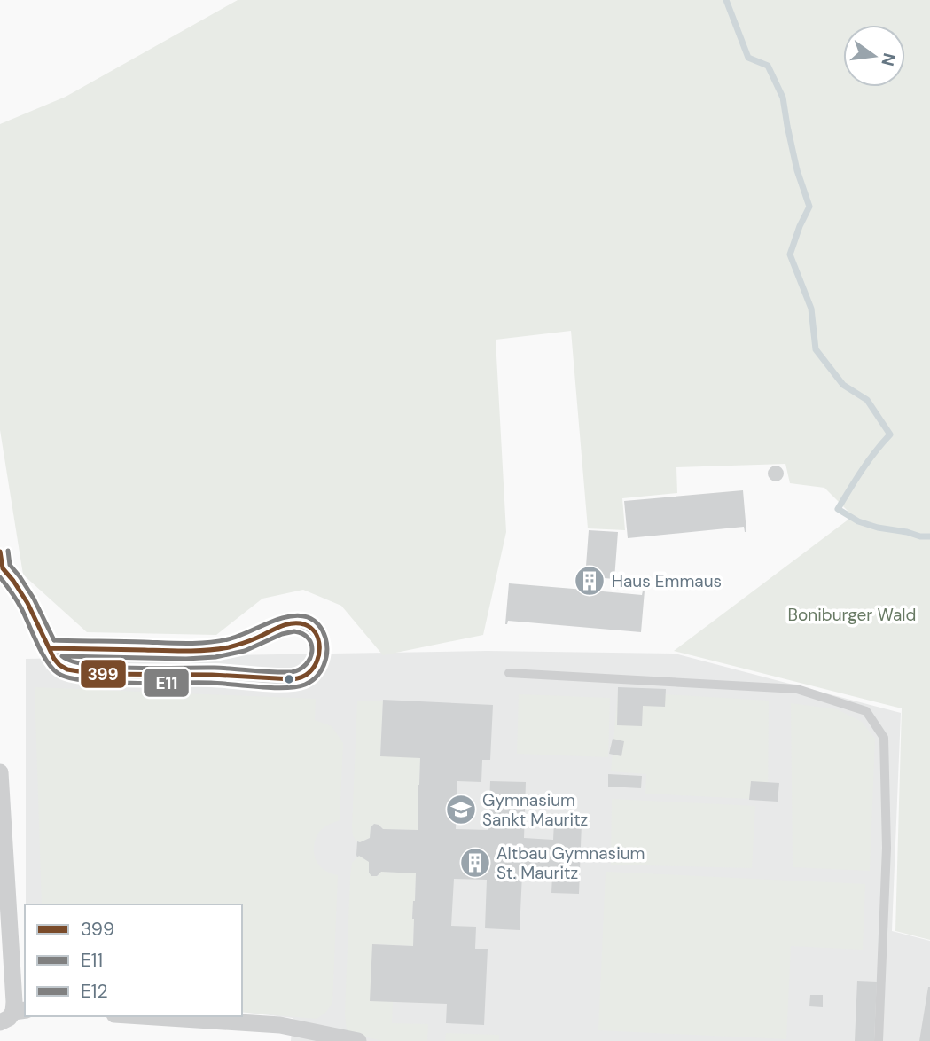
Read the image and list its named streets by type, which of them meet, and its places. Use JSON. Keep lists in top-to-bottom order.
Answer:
{
  "parks": ["Boniburger Wald"],
  "places": {
    "building": ["Haus Emmaus", "Altbau Gymnasium St. Mauritz"],
    "school or university": ["Gymnasium Sankt Mauritz"]
  },
  "lines": ["transit line E12", "transit line 399", "transit line E11"],
  "legend": ["399", "E11", "E12"],
  "north": "right"
}
